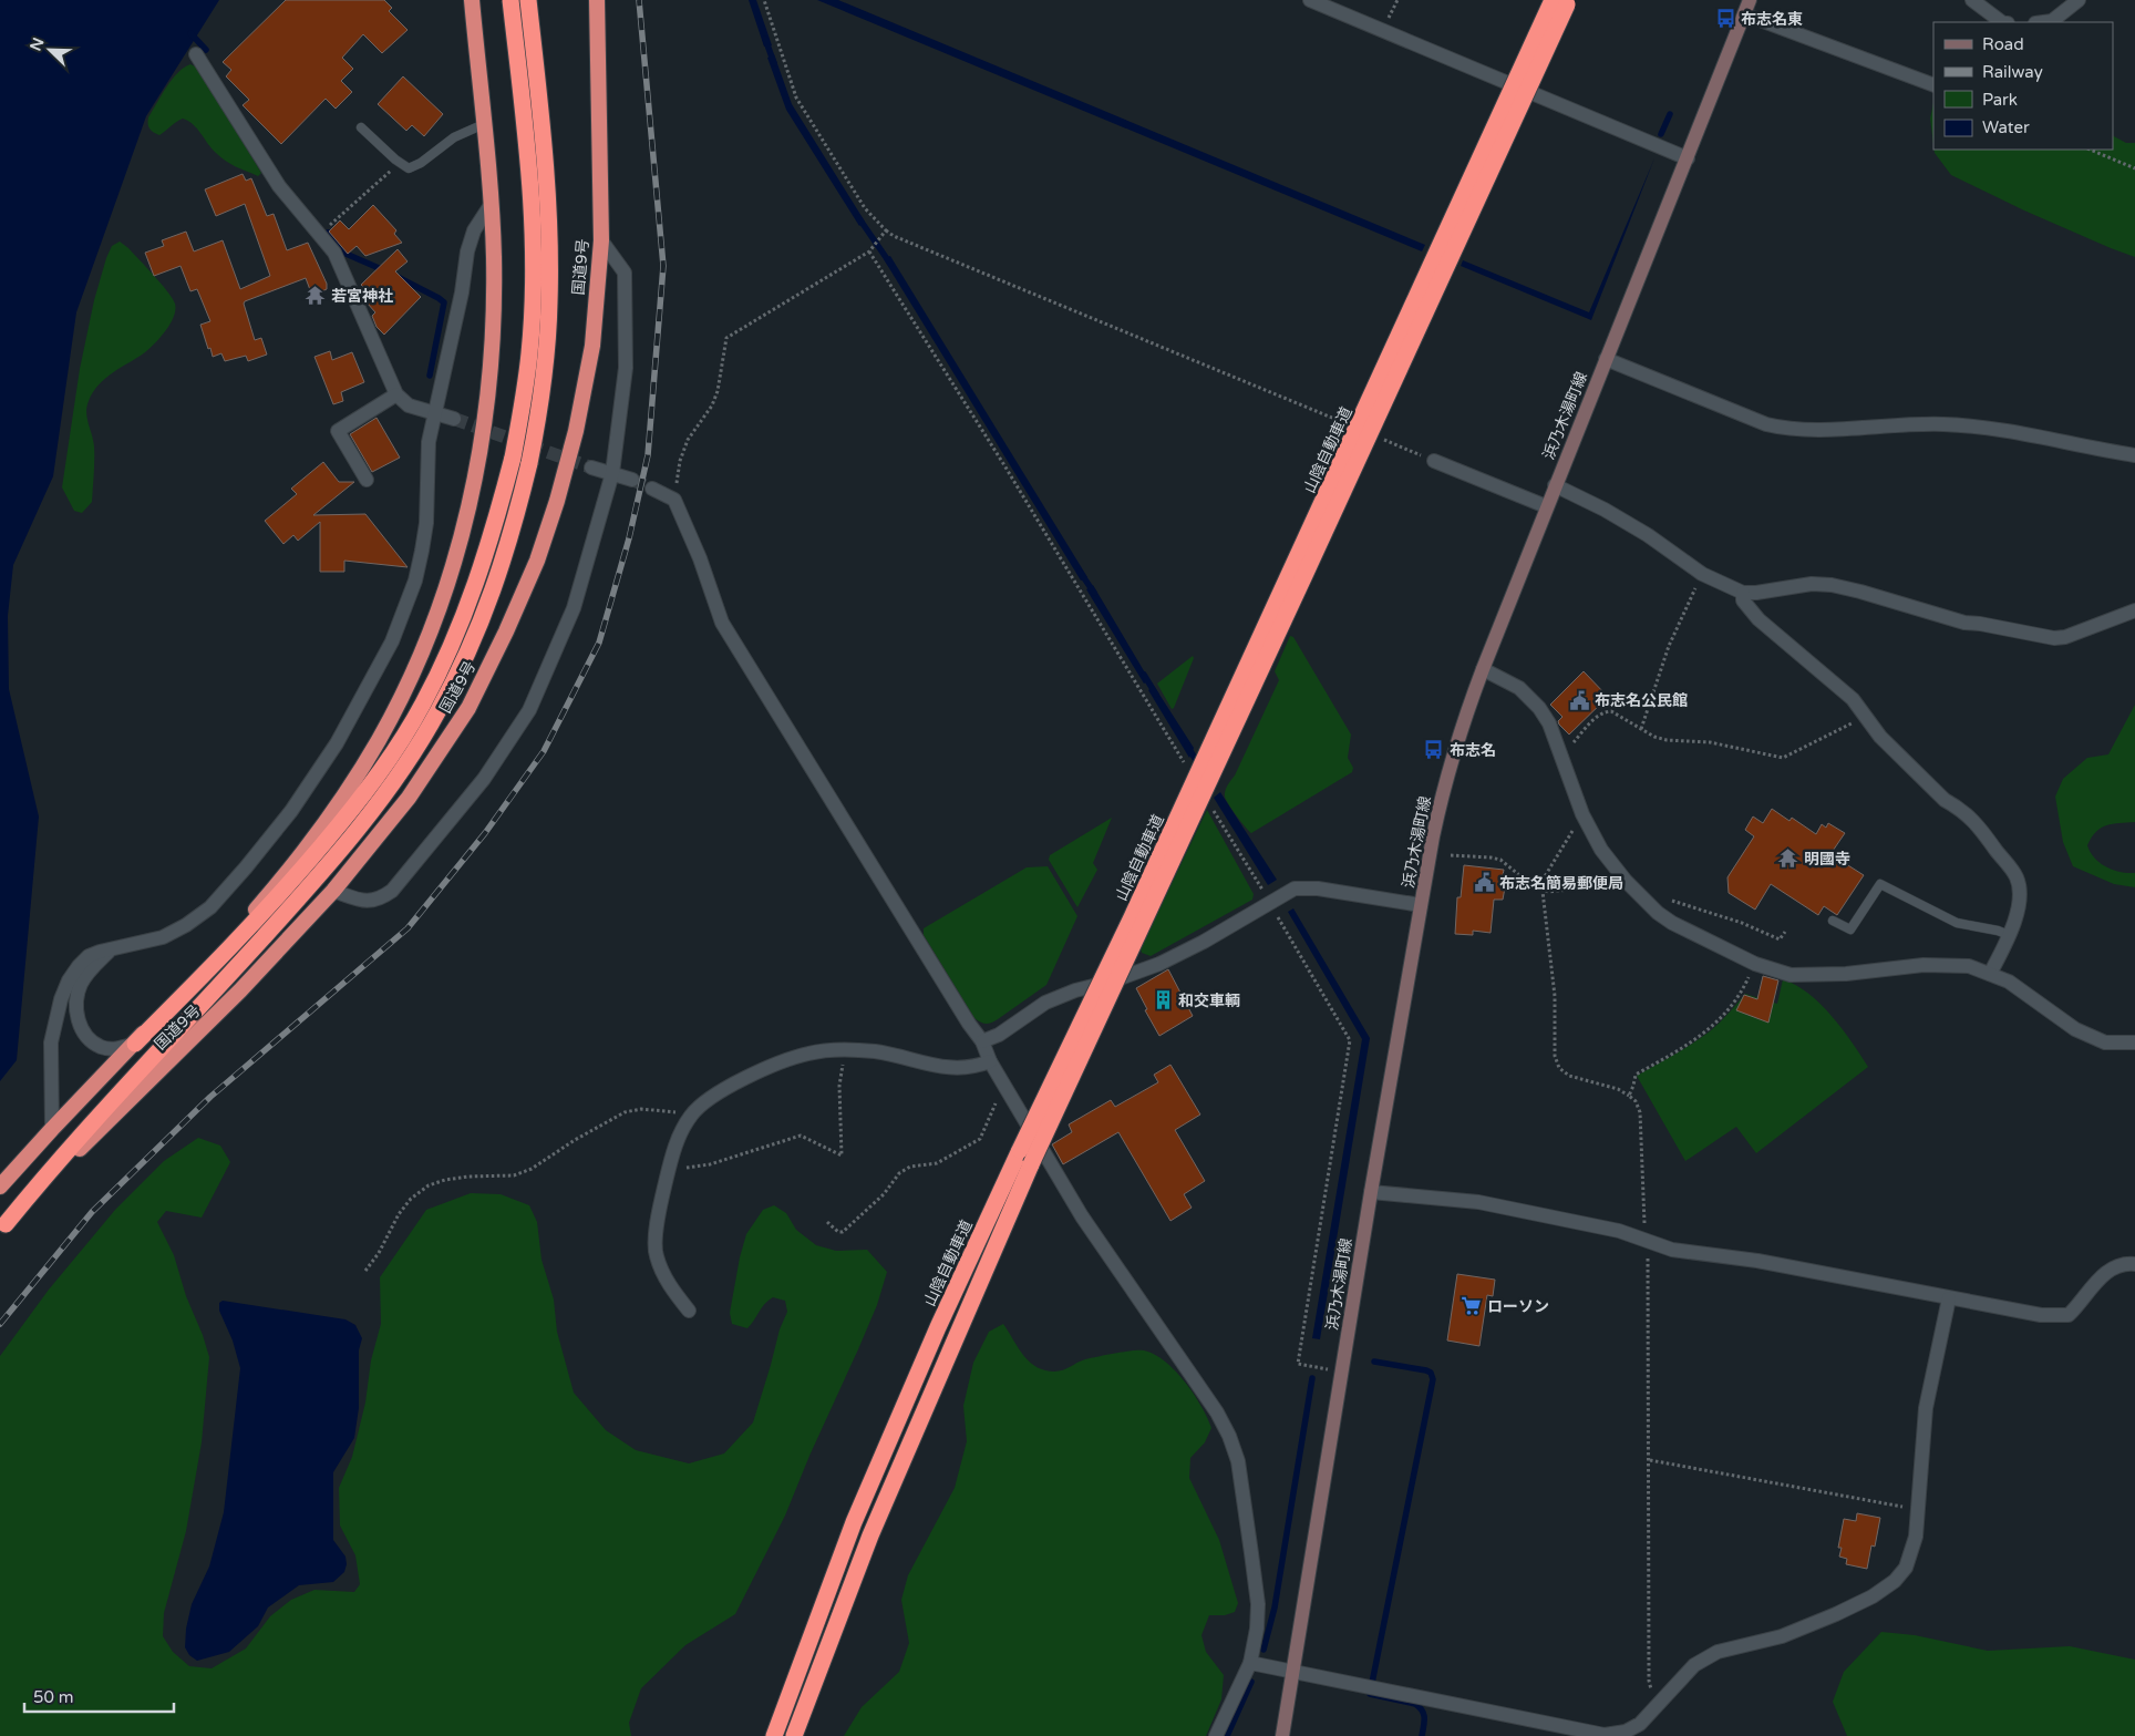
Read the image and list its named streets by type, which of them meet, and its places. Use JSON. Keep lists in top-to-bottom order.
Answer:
{
  "streets": {
    "highway": ["国道9号", "山陰自動車道"],
    "main road": ["浜乃木湯町線"]
  },
  "places": {
    "bus stop": ["布志名東", "布志名"],
    "temple": ["若宮神社", "明國寺"],
    "public building": ["布志名公民館", "布志名簡易郵便局"],
    "building": ["和交車輌"],
    "supermarket": ["ローソン"]
  },
  "legend": [
    "Road",
    "Railway",
    "Park",
    "Water"
  ],
  "scale_bar": "50 m",
  "north": "top left"
}
